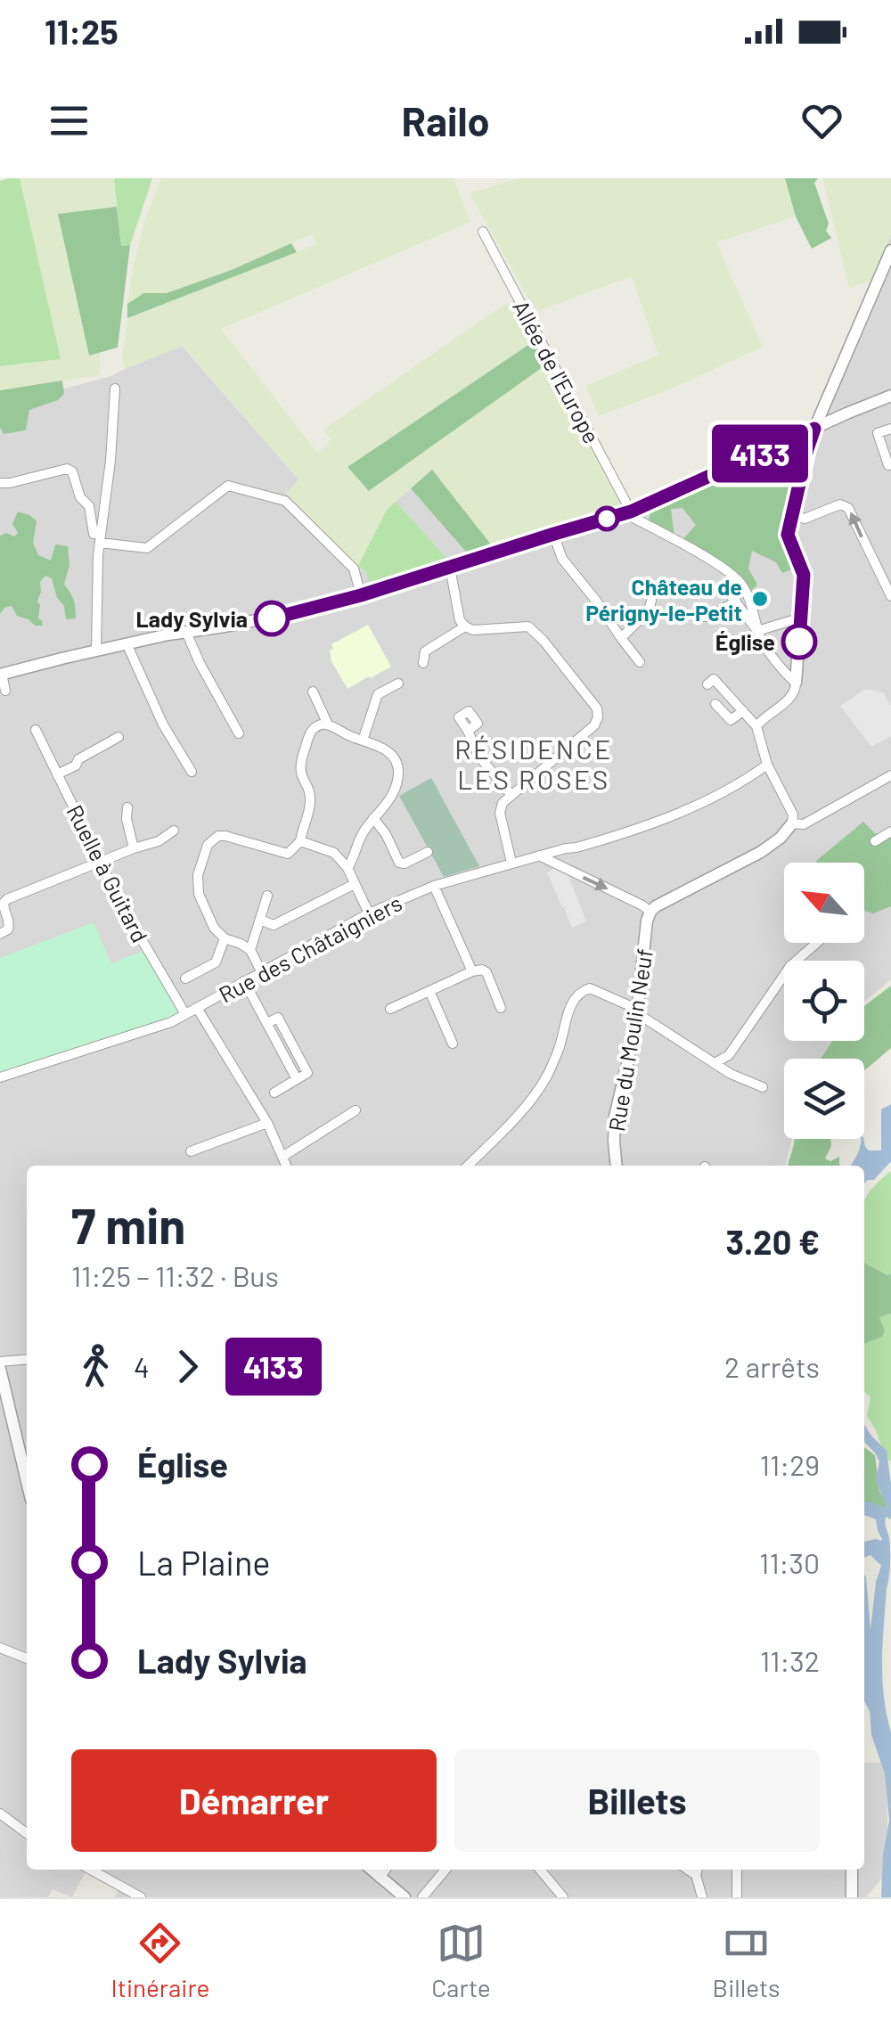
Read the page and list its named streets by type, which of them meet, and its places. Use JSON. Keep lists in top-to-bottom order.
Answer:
{
  "streets": {
    "street": [
      "Allée de l'Europe",
      "Ruelle à Guitard",
      "Rue des Châtaigniers",
      "Rue du Moulin Neuf"
    ]
  },
  "crossings": [
    ["Ruelle à Guitard", "Rue des Châtaigniers"]
  ],
  "districts": ["RÉSIDENCE LES ROSES"],
  "places": ["Château de Périgny-le-Petit", "Lady Sylvia", "Église"],
  "lines": ["bus line 4133"],
  "north": "top left",
  "page": {
    "status": "11:25",
    "header": "Railo",
    "on_map": "4133",
    "heading": ["7 min", "11:25 – 11:32 · Bus", "3.20 €"],
    "legs": ["4", "4133", "2 arrêts"],
    "list": [
      {
        "name": "Église",
        "value": "11:29"
      },
      {
        "name": "La Plaine",
        "value": "11:30"
      },
      {
        "name": "Lady Sylvia",
        "value": "11:32"
      }
    ],
    "buttons": ["Démarrer", "Billets"],
    "tabs": ["Itinéraire", "Carte", "Billets"]
  }
}
